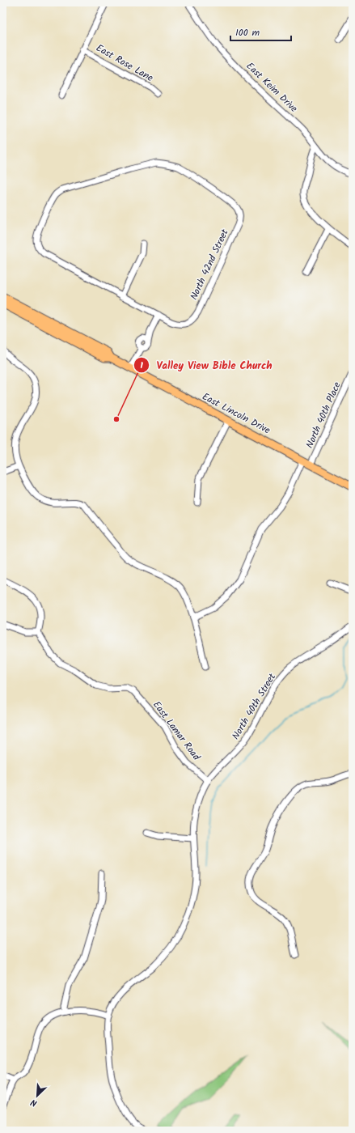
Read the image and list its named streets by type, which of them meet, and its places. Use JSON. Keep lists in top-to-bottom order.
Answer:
{
  "streets": {
    "main road": ["East Lincoln Drive"],
    "street": [
      "East Rose Lane",
      "East Keim Drive",
      "North 42nd Street",
      "North 40th Place",
      "North 40th Street",
      "East Lamar Road"
    ]
  },
  "crossings": [
    ["East Lincoln Drive", "North 40th Place"],
    ["North 40th Street", "East Lamar Road"]
  ],
  "places": ["Valley View Bible Church"],
  "scale_bar": "100 m",
  "north": "bottom left"
}
